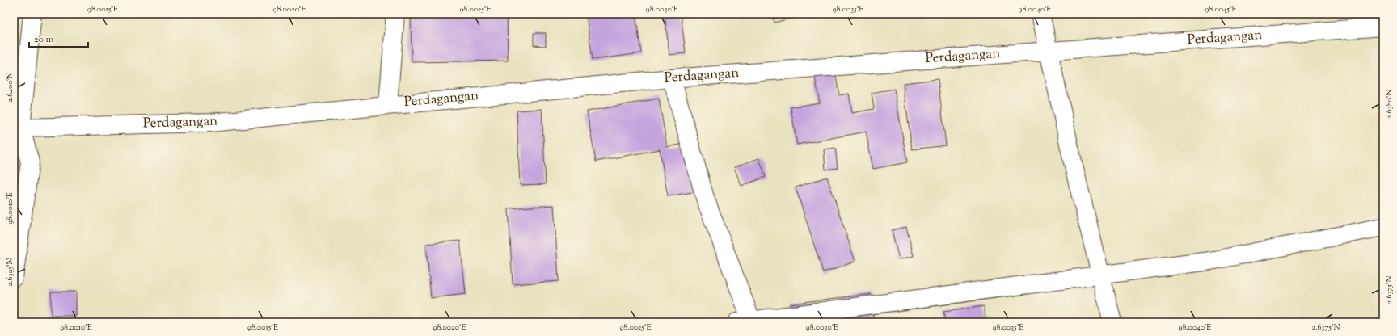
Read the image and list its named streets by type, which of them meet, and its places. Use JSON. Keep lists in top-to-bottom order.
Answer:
{
  "streets": {
    "street": ["Perdagangan"]
  },
  "scale_bar": "20 m",
  "coordinates": [
    "98.0015°E",
    "98.0020°E",
    "98.0025°E",
    "98.0030°E",
    "98.0035°E",
    "98.0040°E",
    "98.0045°E",
    "2.6400°N",
    "2.6380°N",
    "98.0010°E",
    "2.6395°N",
    "2.6375°N"
  ]
}
